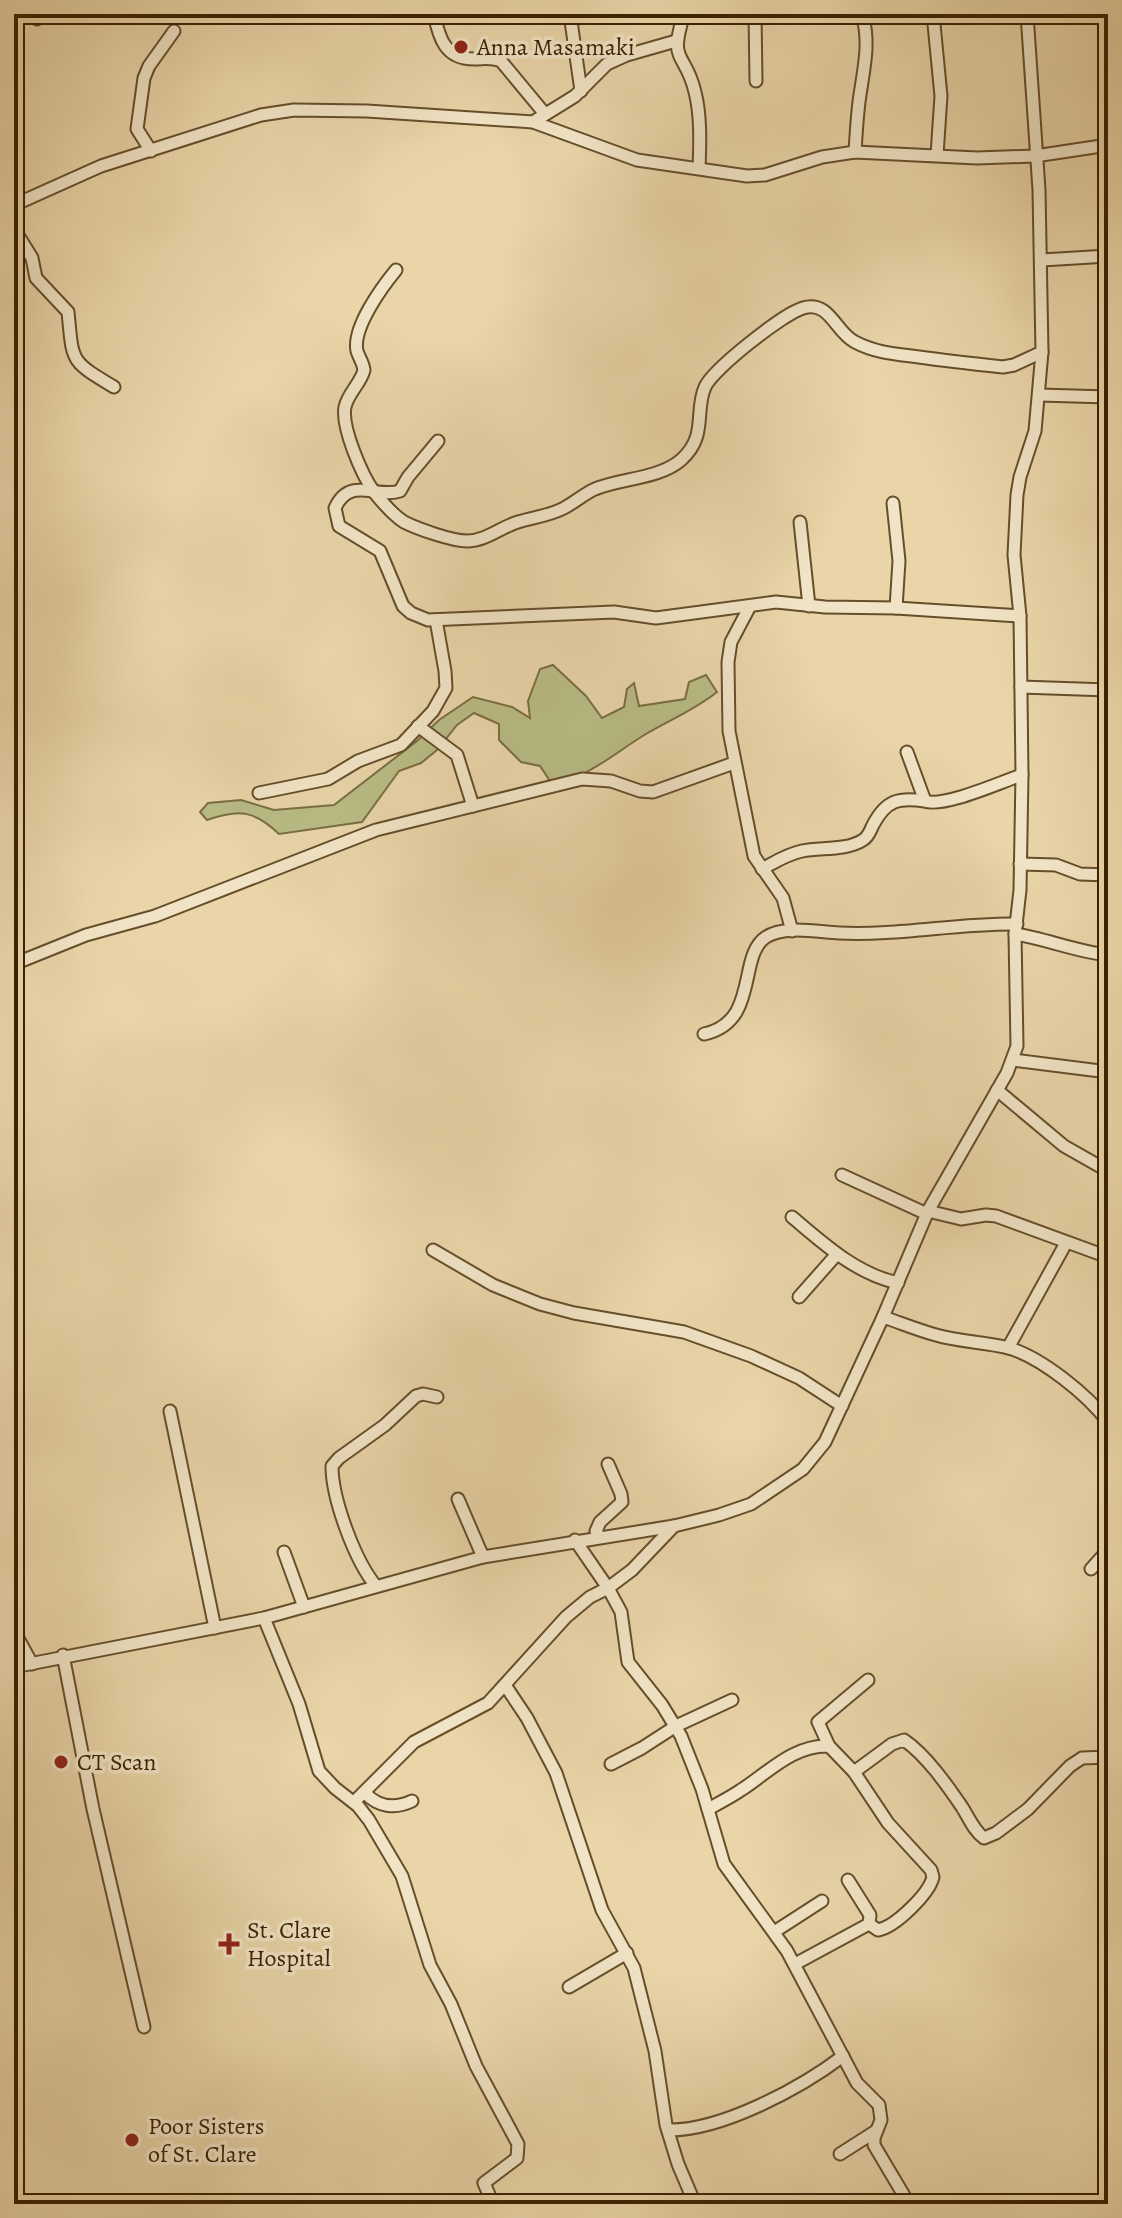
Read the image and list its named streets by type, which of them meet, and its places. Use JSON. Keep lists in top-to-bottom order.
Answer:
{
  "places": {
    "other": ["Anna Masamaki", "CT Scan", "Poor Sisters of St. Clare"],
    "health": ["St. Clare Hospital"]
  }
}
